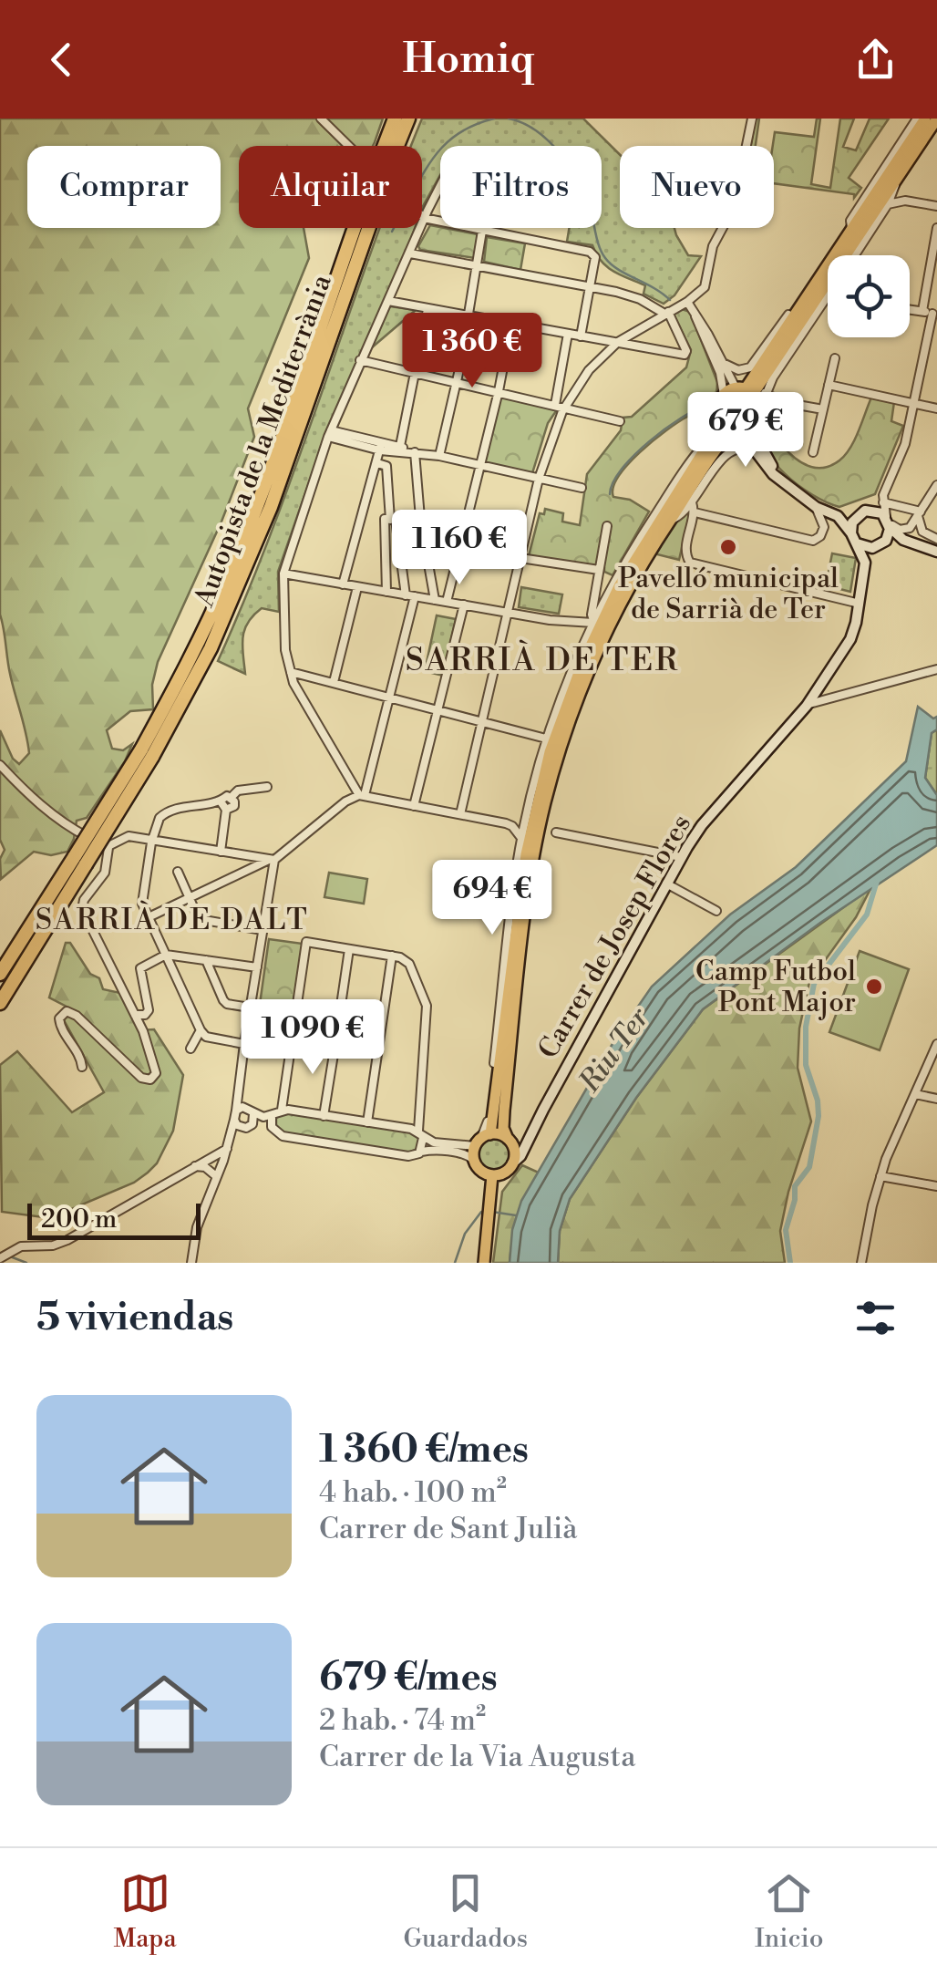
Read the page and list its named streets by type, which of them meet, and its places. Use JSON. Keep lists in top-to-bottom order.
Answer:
{
  "streets": {
    "highway": ["Autopista de la Mediterrània"],
    "street": ["Carrer de Josep Flores"]
  },
  "districts": ["SARRIÀ DE TER", "SARRIÀ DE DALT"],
  "water": ["Riu Ter"],
  "places": ["Pavelló municipal de Sarrià de Ter", "Camp Futbol Pont Major"],
  "scale_bar": "200 m",
  "page": {
    "header": "Homiq",
    "chip": [
      "Comprar",
      "Alquilar",
      "Filtros",
      "Nuevo"
    ],
    "price": [
      "1 360 €",
      "679 €",
      "1 160 €",
      "694 €",
      "1 090 €"
    ],
    "scale": "200 m",
    "heading": "5 viviendas",
    "list": [
      {
        "name": "1 360 €/mes",
        "note": "4 hab. · 100 m² · Carrer de Sant Julià"
      },
      {
        "name": "679 €/mes",
        "note": "2 hab. · 74 m² · Carrer de la Via Augusta"
      }
    ],
    "tabs": ["Mapa", "Guardados", "Inicio"]
  }
}
